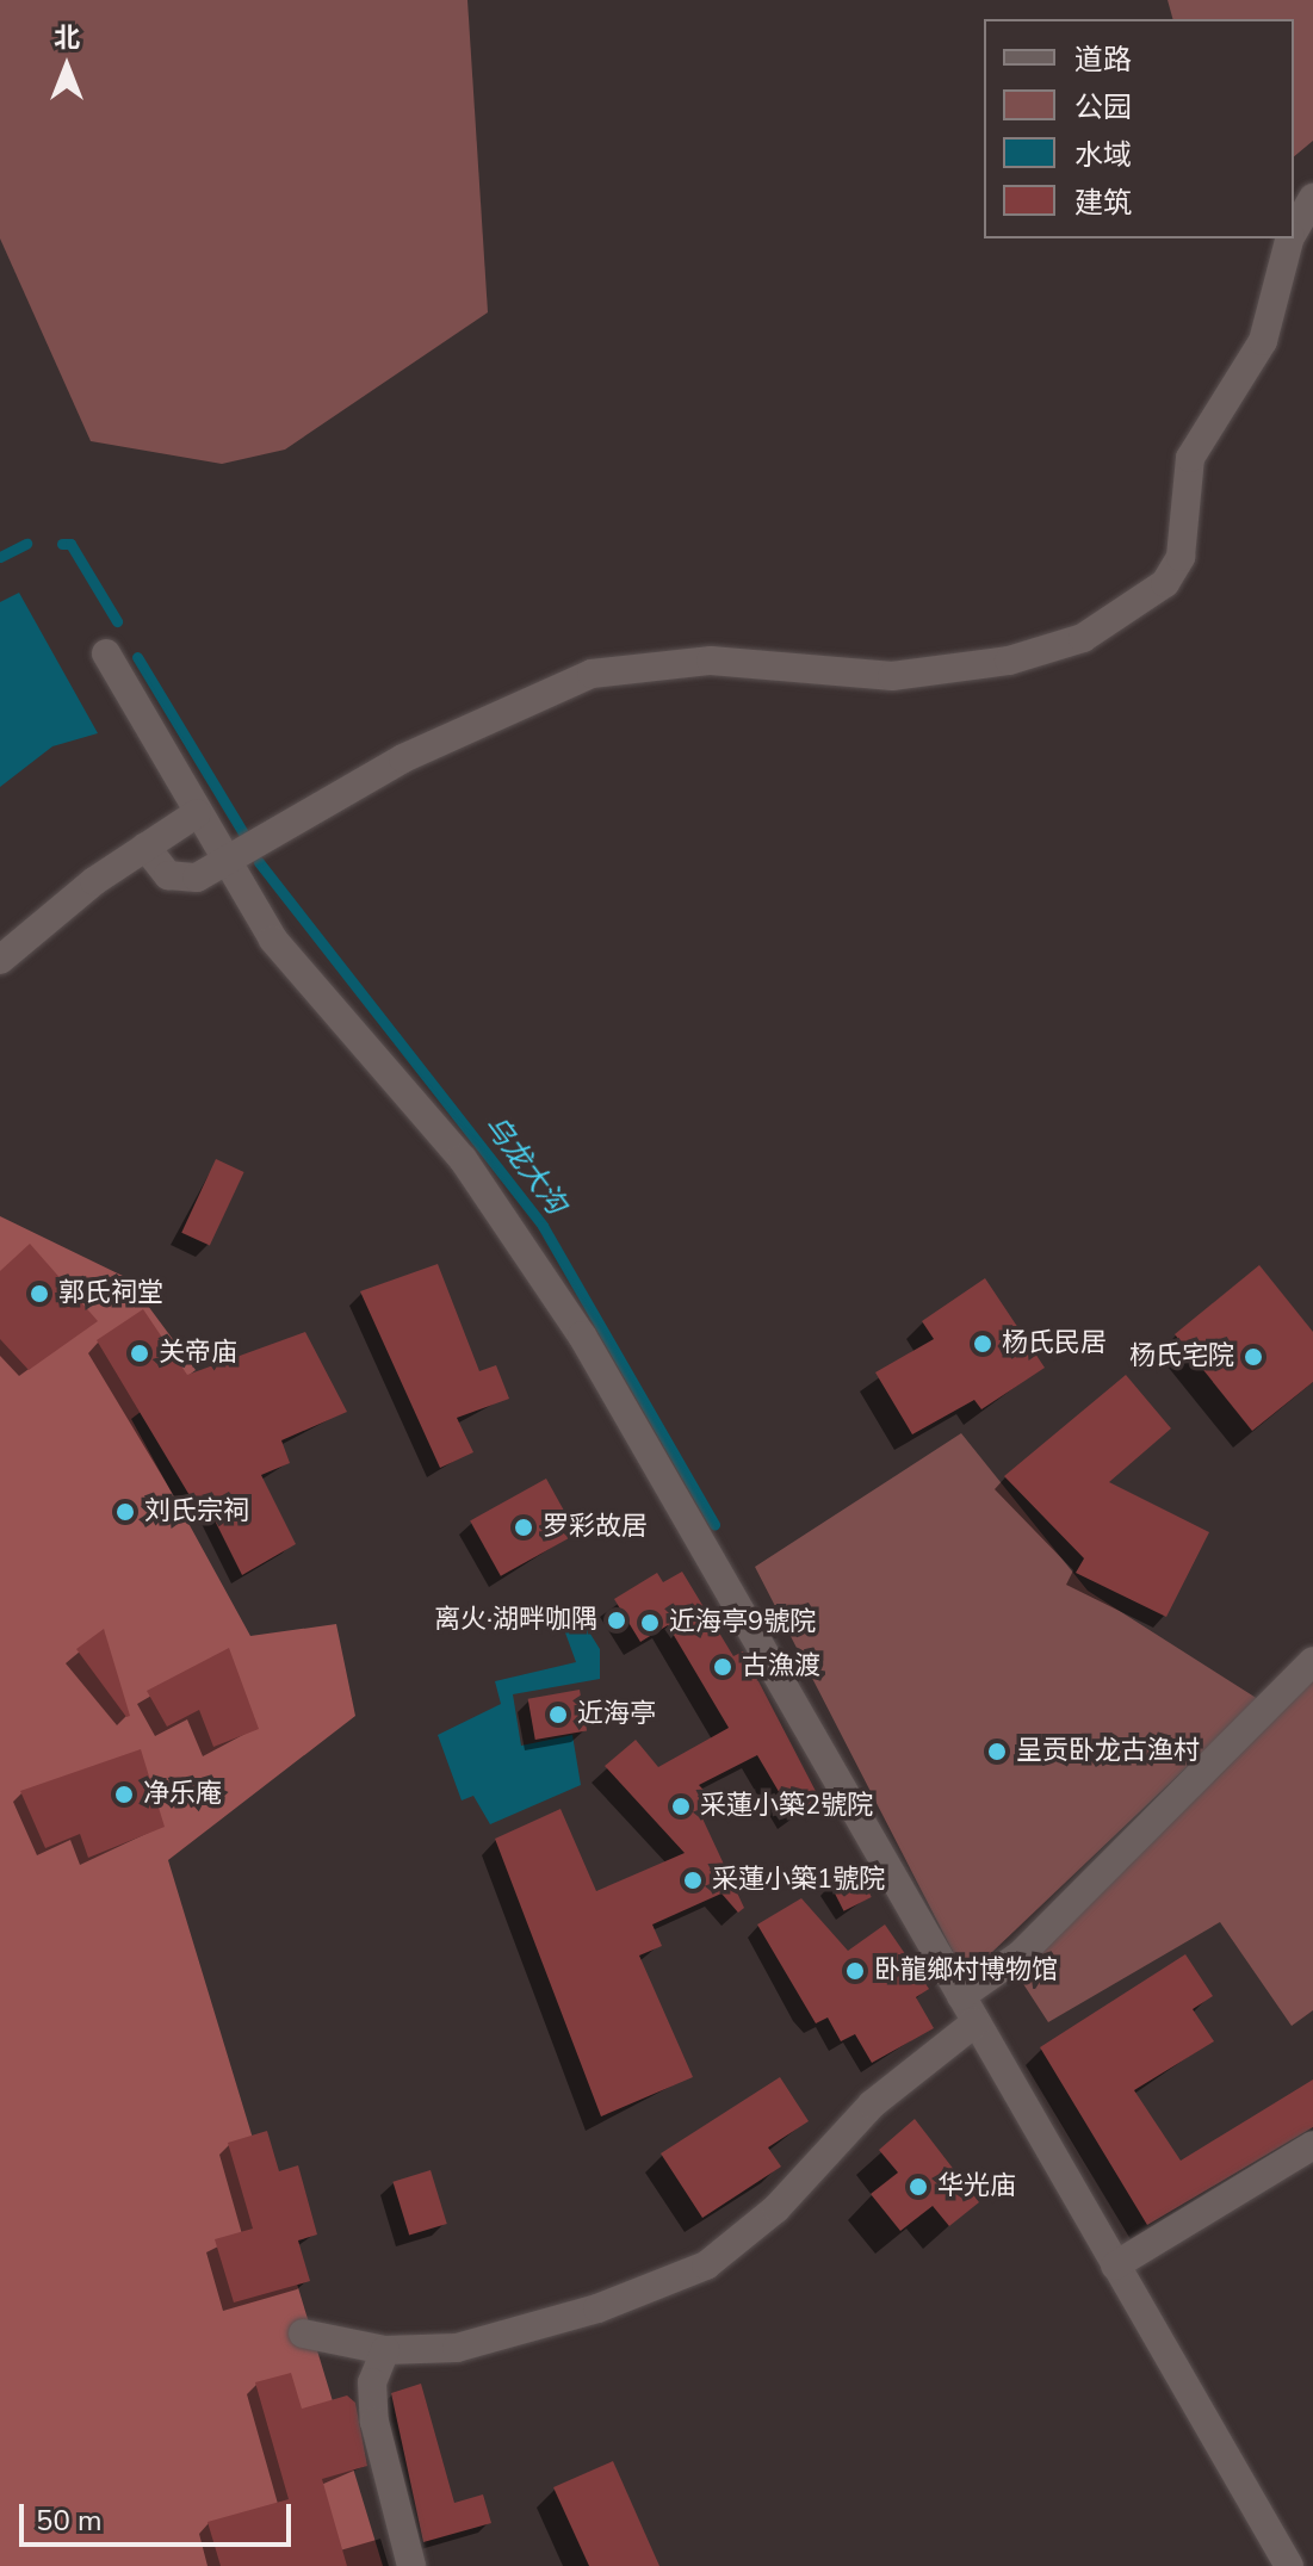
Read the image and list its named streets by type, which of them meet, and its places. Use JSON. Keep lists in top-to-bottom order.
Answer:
{
  "water": ["乌龙大沟"],
  "places": [
    "郭氏祠堂",
    "杨氏民居",
    "关帝庙",
    "杨氏宅院",
    "刘氏宗祠",
    "罗彩故居",
    "离火·湖畔咖隅",
    "近海亭9號院",
    "古漁渡",
    "近海亭",
    "呈贡卧龙古渔村",
    "净乐庵",
    "采蓮小築2號院",
    "采蓮小築1號院",
    "卧龍鄉村博物馆",
    "华光庙"
  ],
  "legend": [
    "道路",
    "公园",
    "水域",
    "建筑"
  ],
  "scale_bar": "50 m",
  "north": "top"
}
